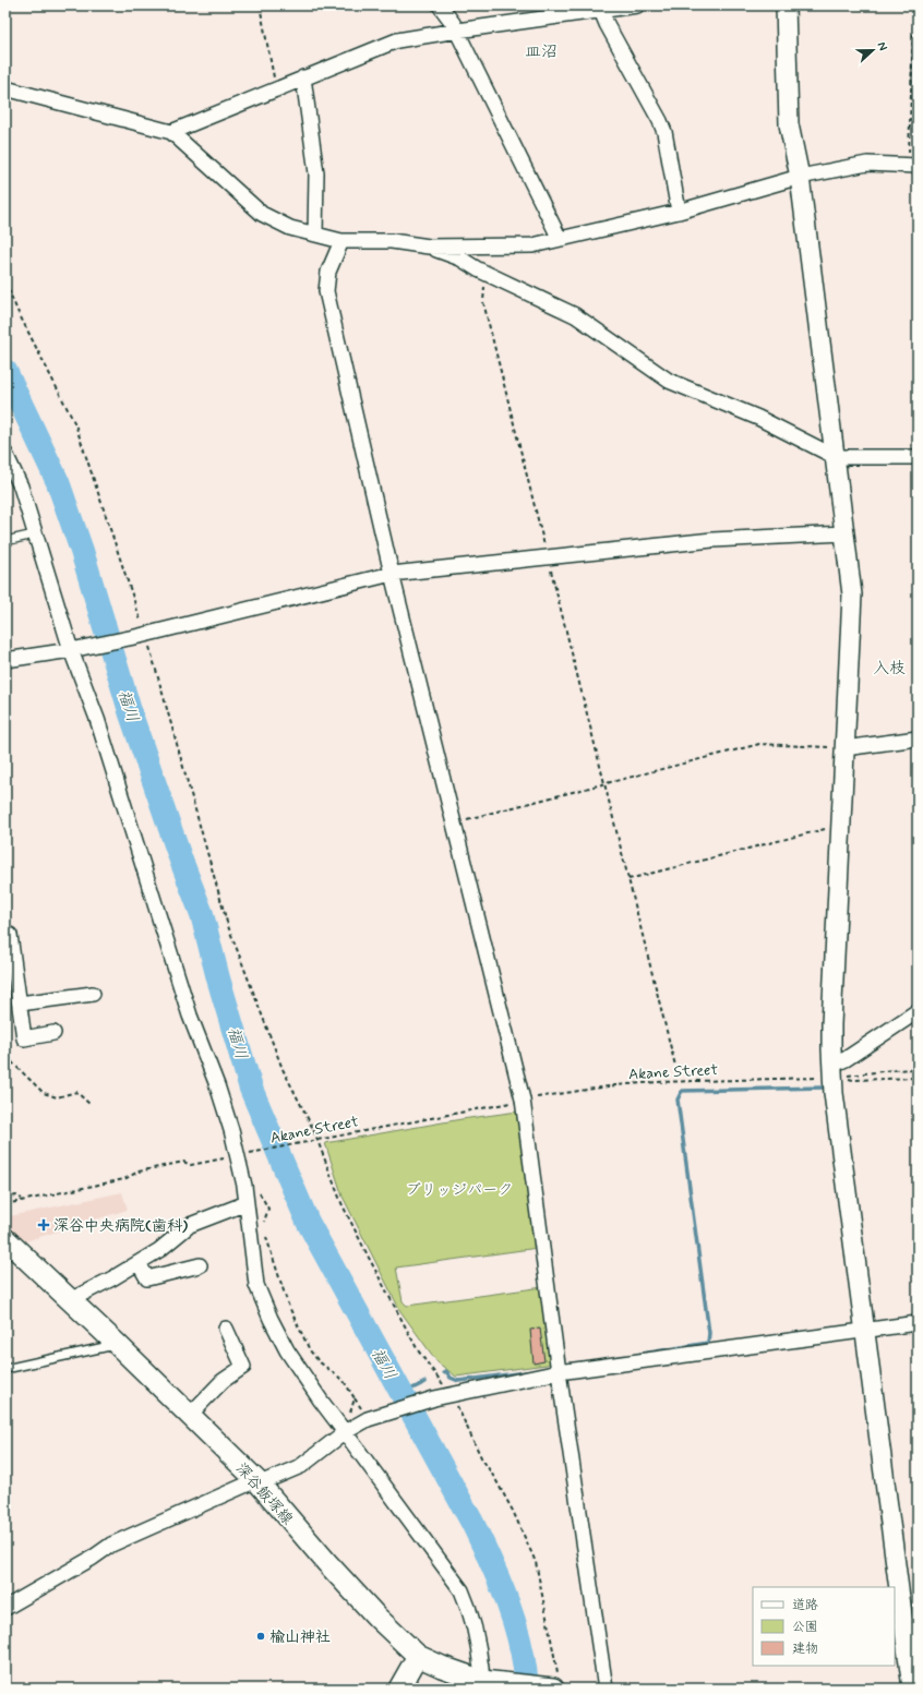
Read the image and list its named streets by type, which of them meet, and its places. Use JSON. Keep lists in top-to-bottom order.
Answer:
{
  "streets": {
    "main road": ["深谷飯塚線"],
    "path": ["Akane Street"]
  },
  "districts": ["皿沼", "入枝"],
  "water": ["福川"],
  "parks": ["ブリッジパーク"],
  "places": {
    "health": ["深谷中央病院(歯科)"],
    "other": ["楡山神社"]
  },
  "legend": ["道路", "公園", "建物"],
  "north": "right"
}
